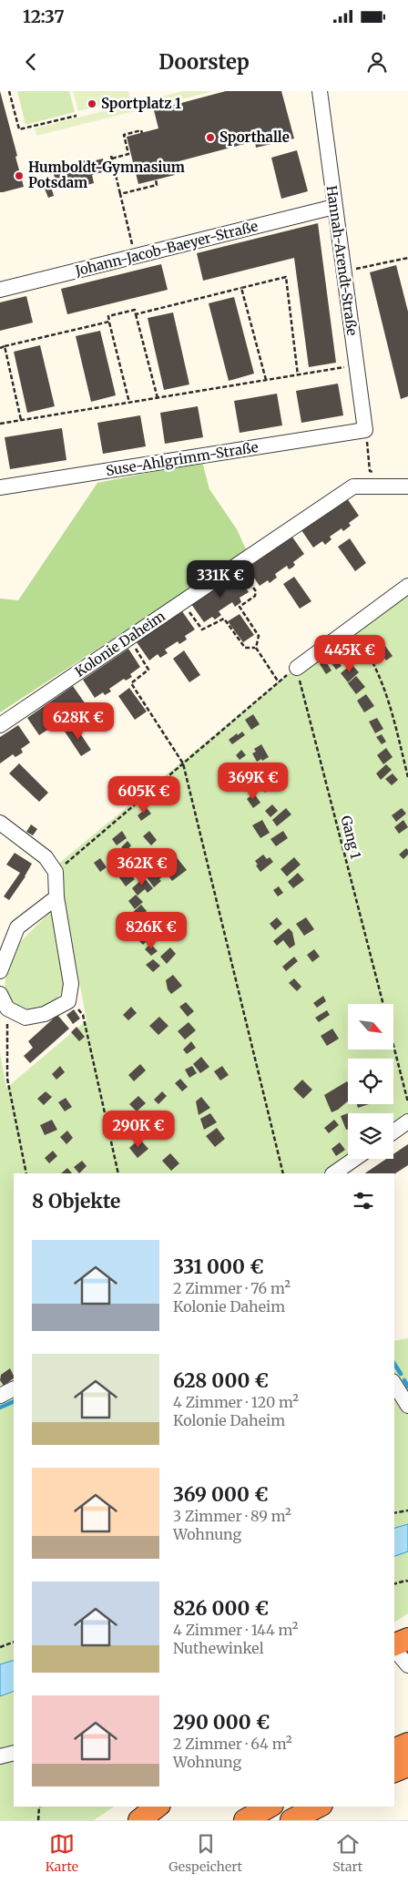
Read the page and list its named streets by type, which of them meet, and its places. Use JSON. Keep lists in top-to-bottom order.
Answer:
{
  "streets": {
    "street": [
      "Johann-Jacob-Baeyer-Straße",
      "Hannah-Arendt-Straße",
      "Suse-Ahlgrimm-Straße",
      "Kolonie Daheim"
    ],
    "path": ["Gang 1"]
  },
  "crossings": [
    ["Johann-Jacob-Baeyer-Straße", "Hannah-Arendt-Straße"],
    ["Hannah-Arendt-Straße", "Suse-Ahlgrimm-Straße"]
  ],
  "places": ["Sportplatz 1", "Sporthalle", "Humboldt-Gymnasium Potsdam"],
  "north": "bottom right",
  "page": {
    "status": "12:37",
    "header": "Doorstep",
    "price": [
      "331K €",
      "445K €",
      "628K €",
      "369K €",
      "605K €",
      "362K €",
      "826K €",
      "290K €"
    ],
    "heading": "8 Objekte",
    "list": [
      {
        "name": "331 000 €",
        "note": "2 Zimmer · 76 m² · Kolonie Daheim"
      },
      {
        "name": "628 000 €",
        "note": "4 Zimmer · 120 m² · Kolonie Daheim"
      },
      {
        "name": "369 000 €",
        "note": "3 Zimmer · 89 m² · Wohnung"
      },
      {
        "name": "826 000 €",
        "note": "4 Zimmer · 144 m² · Nuthewinkel"
      },
      {
        "name": "290 000 €",
        "note": "2 Zimmer · 64 m² · Wohnung"
      }
    ],
    "tabs": ["Karte", "Gespeichert", "Start"]
  }
}
